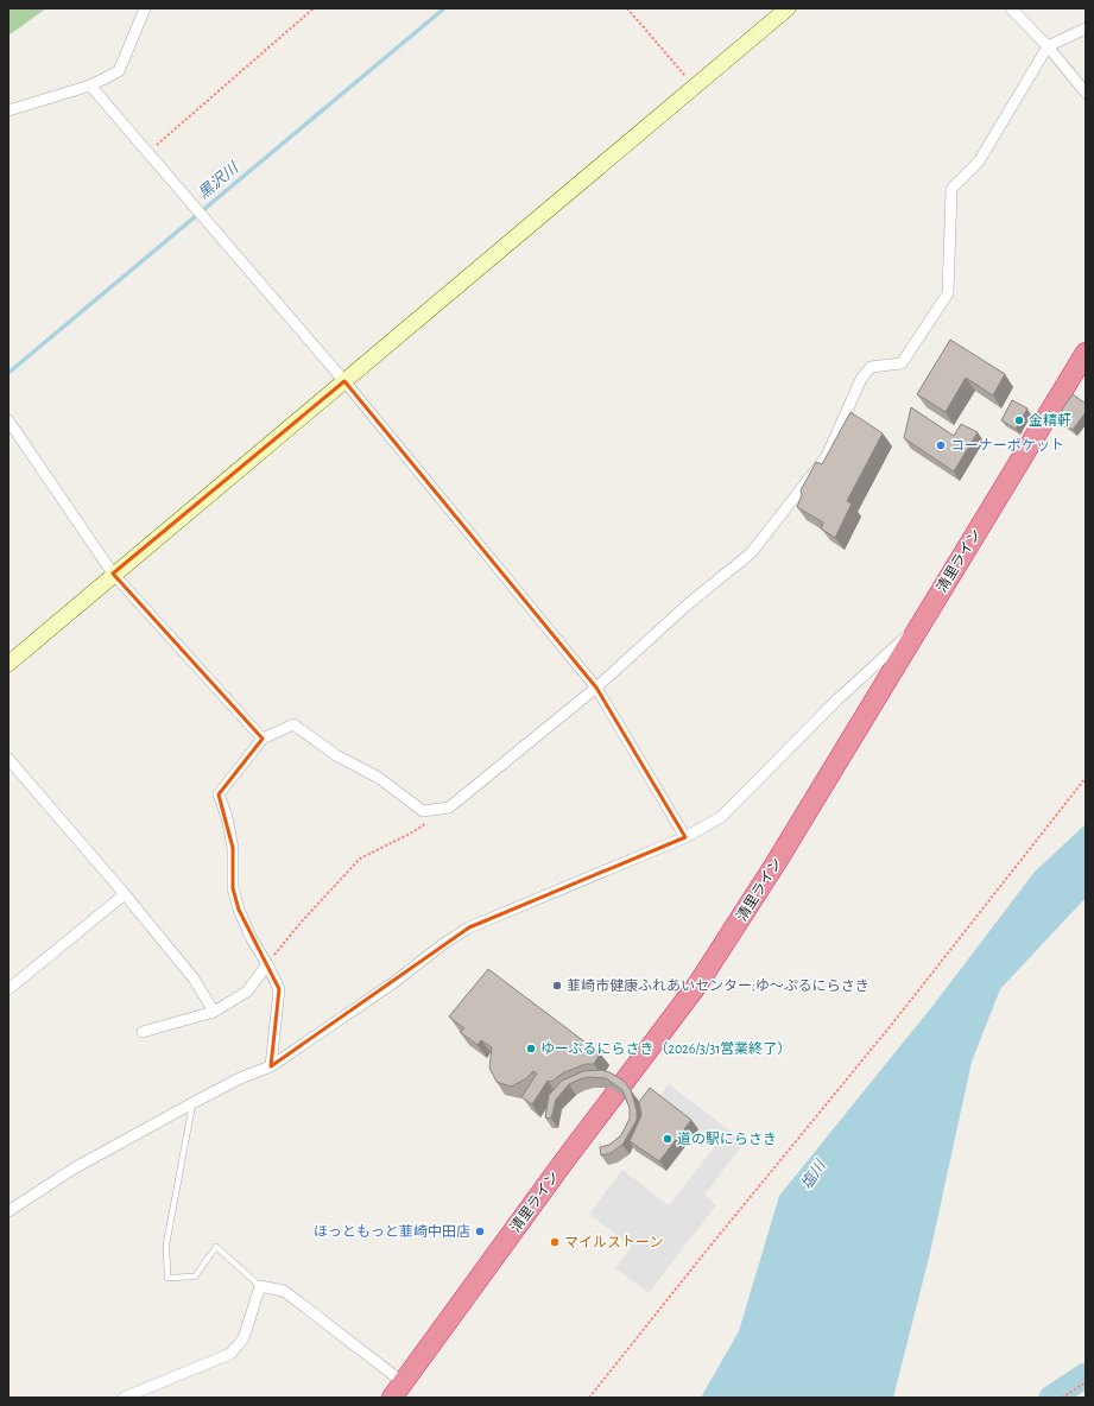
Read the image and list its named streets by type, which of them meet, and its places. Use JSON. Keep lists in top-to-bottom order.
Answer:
{
  "streets": {
    "highway": ["清里ライン"]
  },
  "water": ["黒沢川", "塩川"],
  "places": [
    "金精軒",
    "コーナーポケット",
    "韮崎市健康ふれあいセンター;ゆ～ぷるにらさき",
    "ゆーぷるにらさき（2026/3/31営業終了）",
    "道の駅にらさき",
    "ほっともっと韮崎中田店",
    "マイルストーン"
  ]
}
